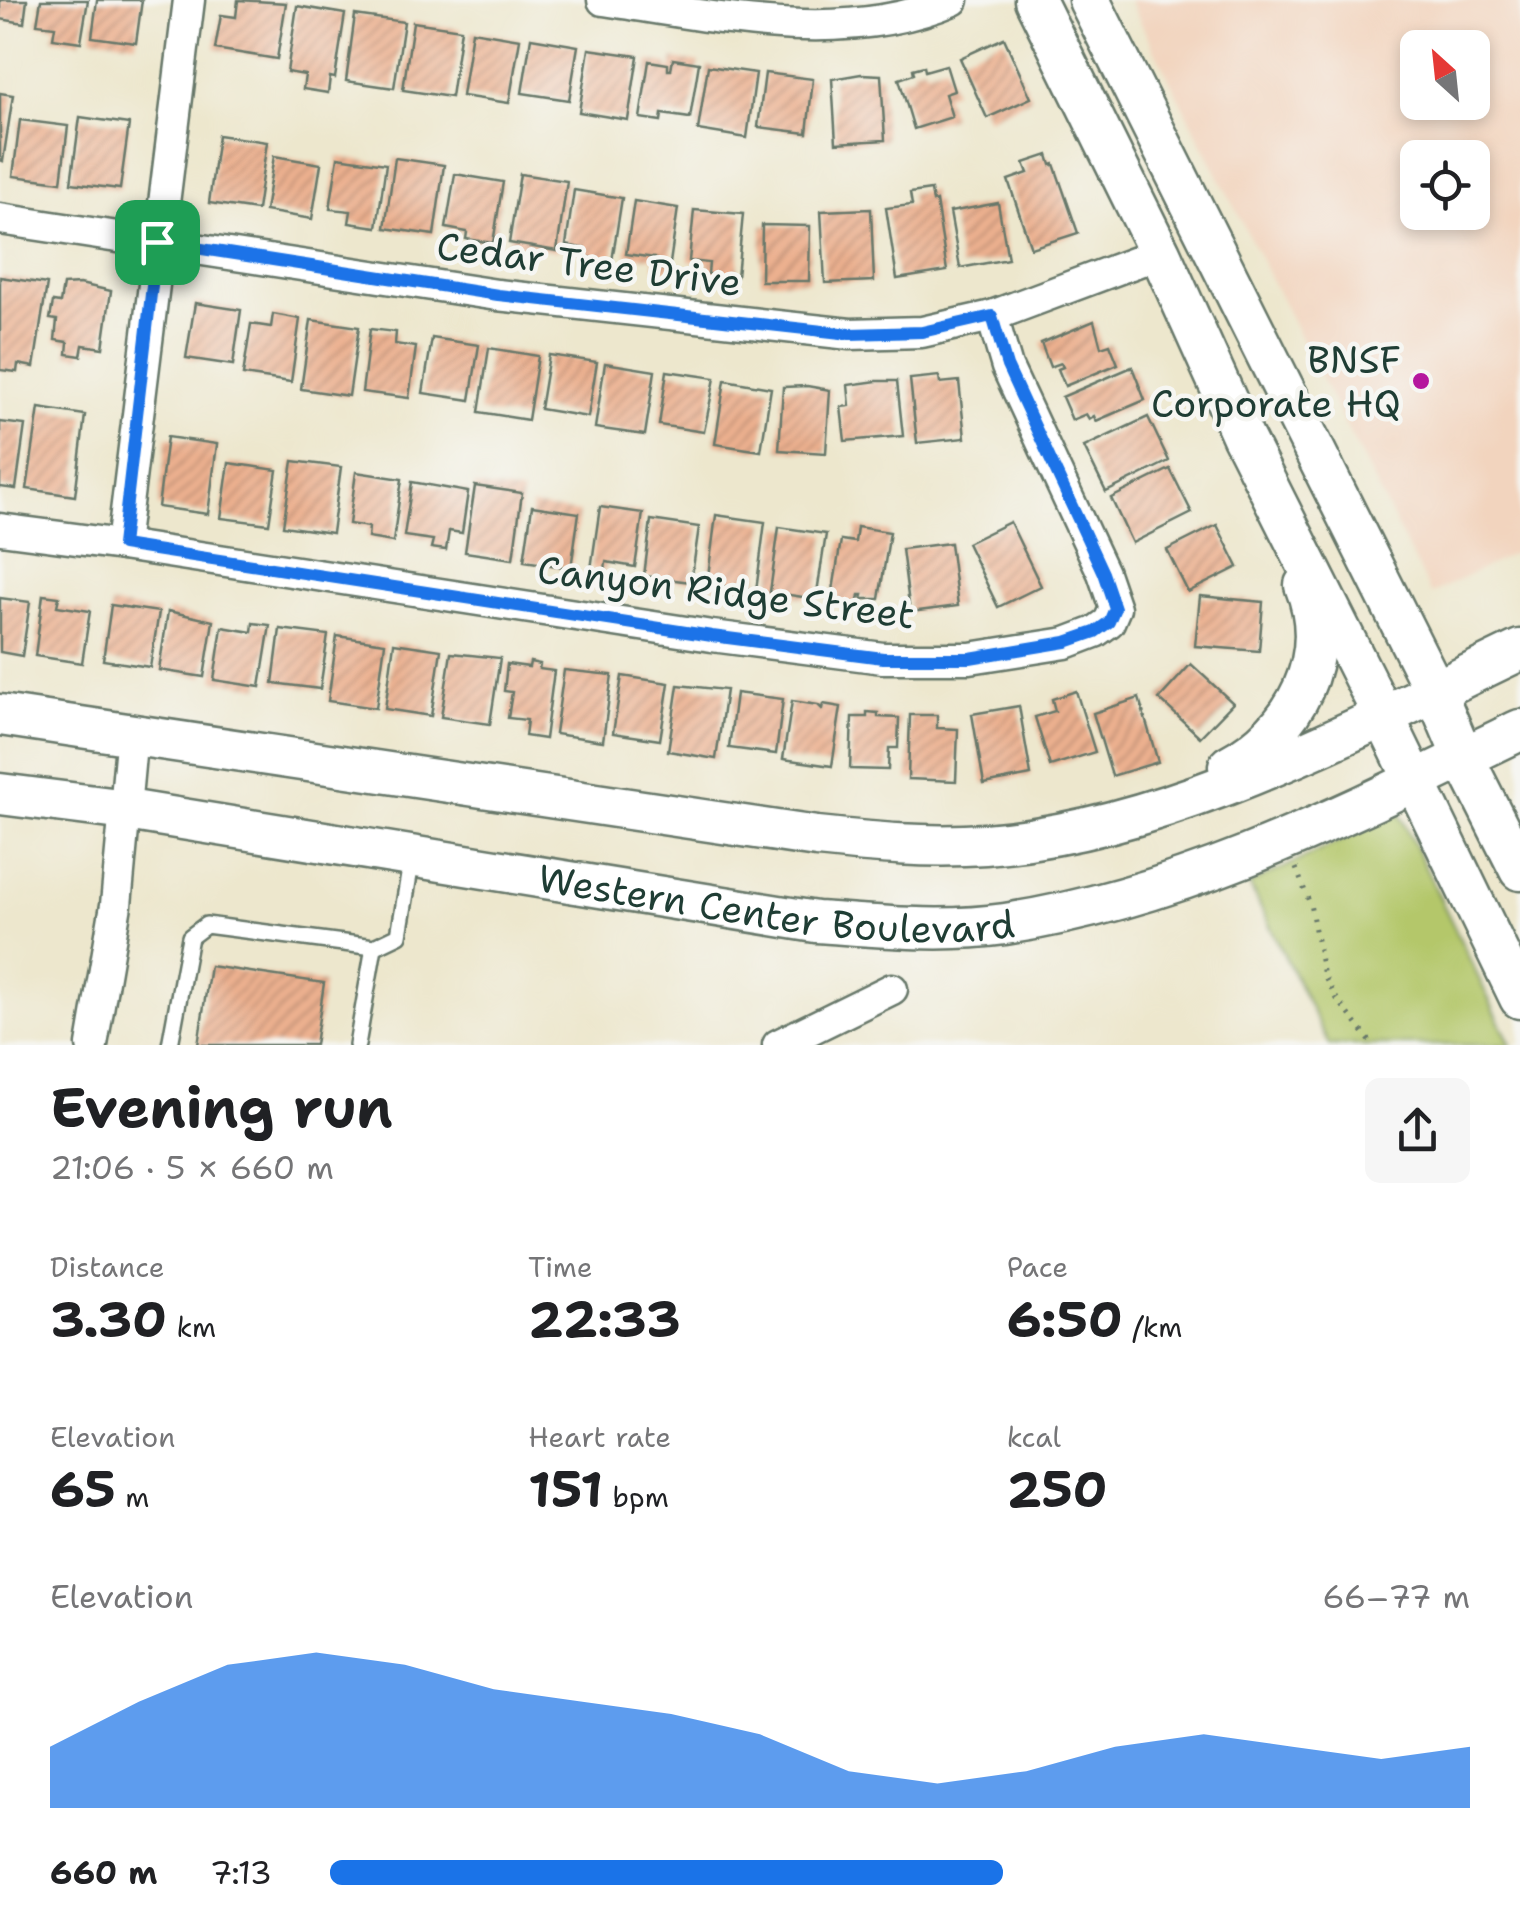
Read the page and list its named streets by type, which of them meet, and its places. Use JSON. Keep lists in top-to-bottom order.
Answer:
{
  "streets": {
    "main road": ["Western Center Boulevard"],
    "street": ["Cedar Tree Drive", "Canyon Ridge Street"]
  },
  "crossings": [
    ["Cedar Tree Drive", "Canyon Ridge Street"]
  ],
  "places": ["BNSF Corporate HQ"],
  "north": "top left",
  "page": {
    "heading": ["Evening run", "21:06 · 5 × 660 m"],
    "stats": [
      ["Distance", "3.30 km"],
      ["Time", "22:33"],
      ["Pace", "6:50 /km"],
      ["Elevation", "65 m"],
      ["Heart rate", "151 bpm"],
      ["kcal", "250"]
    ],
    "chart": ["Elevation", "66–77 m"],
    "list": [
      {
        "name": "660 m",
        "note": "7:13"
      }
    ]
  }
}
